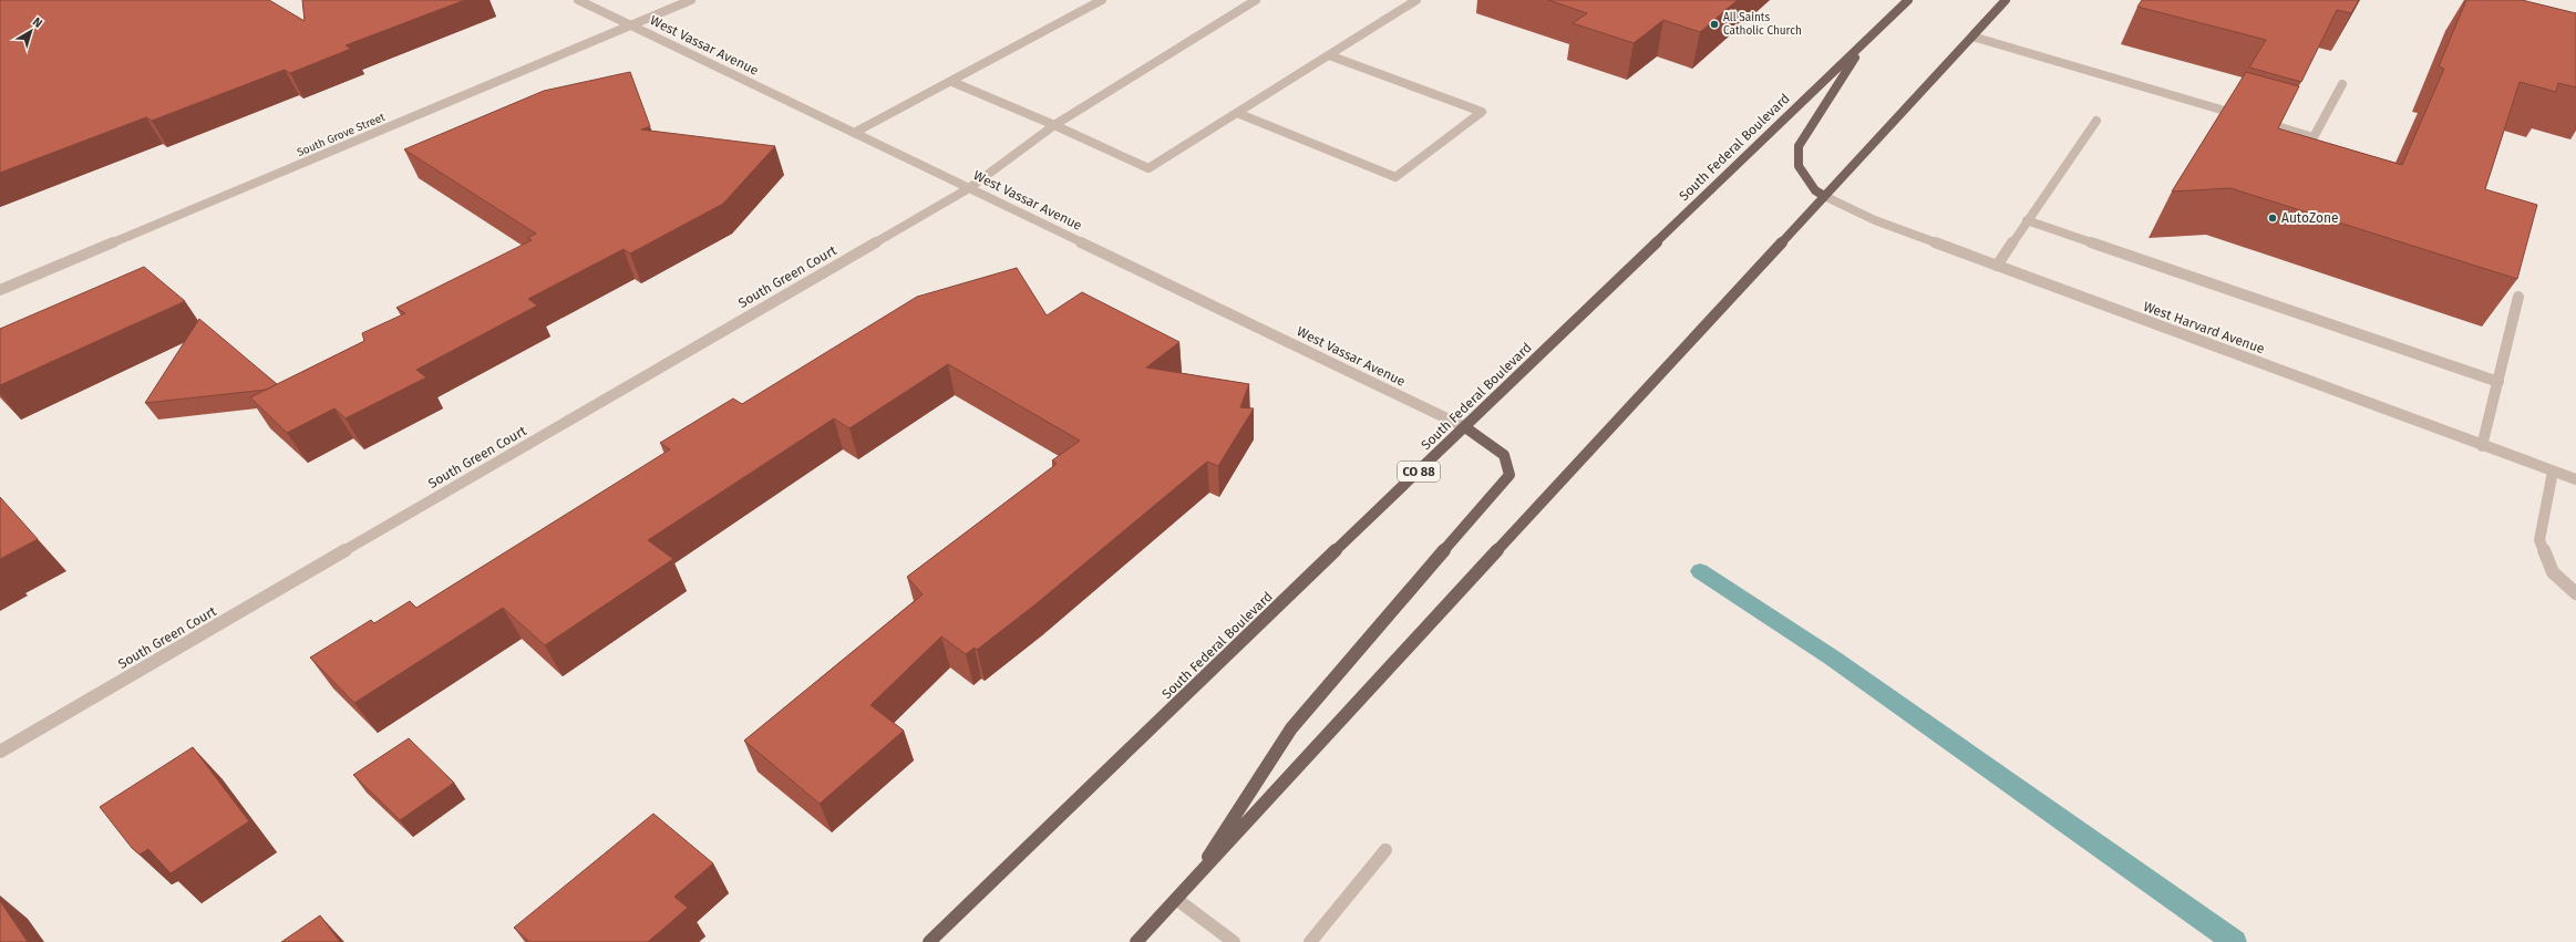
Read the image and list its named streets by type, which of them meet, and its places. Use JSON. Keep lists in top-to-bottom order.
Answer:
{
  "streets": {
    "main road": ["South Federal Boulevard", "CO 88"],
    "street": [
      "West Vassar Avenue",
      "South Grove Street",
      "South Green Court",
      "West Harvard Avenue"
    ]
  },
  "crossings": [
    ["West Vassar Avenue", "South Grove Street"],
    ["West Vassar Avenue", "South Federal Boulevard"],
    ["West Vassar Avenue", "South Green Court"]
  ],
  "places": ["All Saints Catholic Church", "AutoZone"],
  "north": "top right"
}
